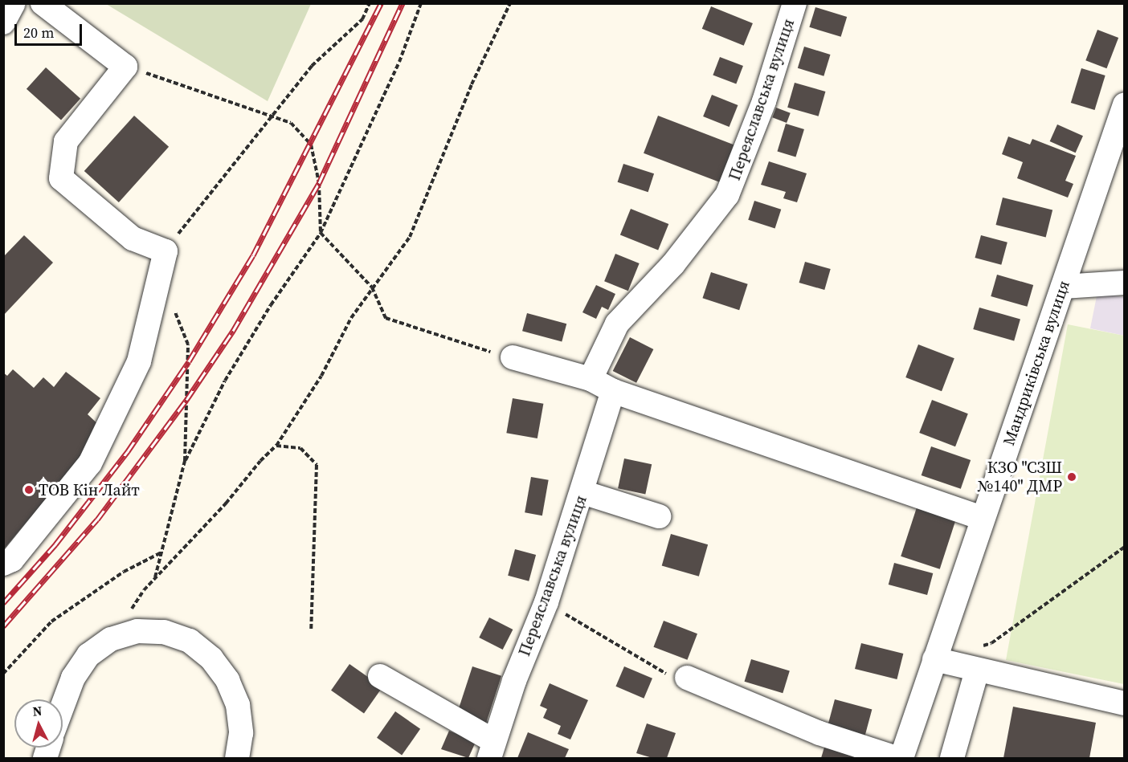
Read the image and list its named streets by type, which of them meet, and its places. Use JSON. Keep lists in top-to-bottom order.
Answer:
{
  "streets": {
    "street": ["Переяславська вулиця", "Мандриківська вулиця"]
  },
  "places": ["КЗО \"СЗШ №140\" ДМР", "ТОВ Кін Лайт"],
  "scale_bar": "20 m",
  "north": "top"
}
